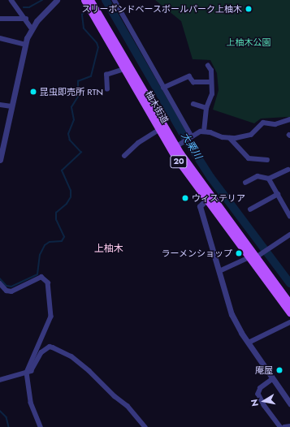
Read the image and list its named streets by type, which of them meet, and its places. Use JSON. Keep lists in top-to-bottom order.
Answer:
{
  "streets": {
    "main road": ["柚木街道", "20"]
  },
  "districts": ["上柚木"],
  "water": ["大栗川"],
  "parks": ["上柚木公園"],
  "places": [
    "スリーボンドベースボールパーク上柚木",
    "昆虫即売所 RTN",
    "ウィステリア",
    "ラーメンショップ",
    "庵屋"
  ],
  "north": "left"
}
